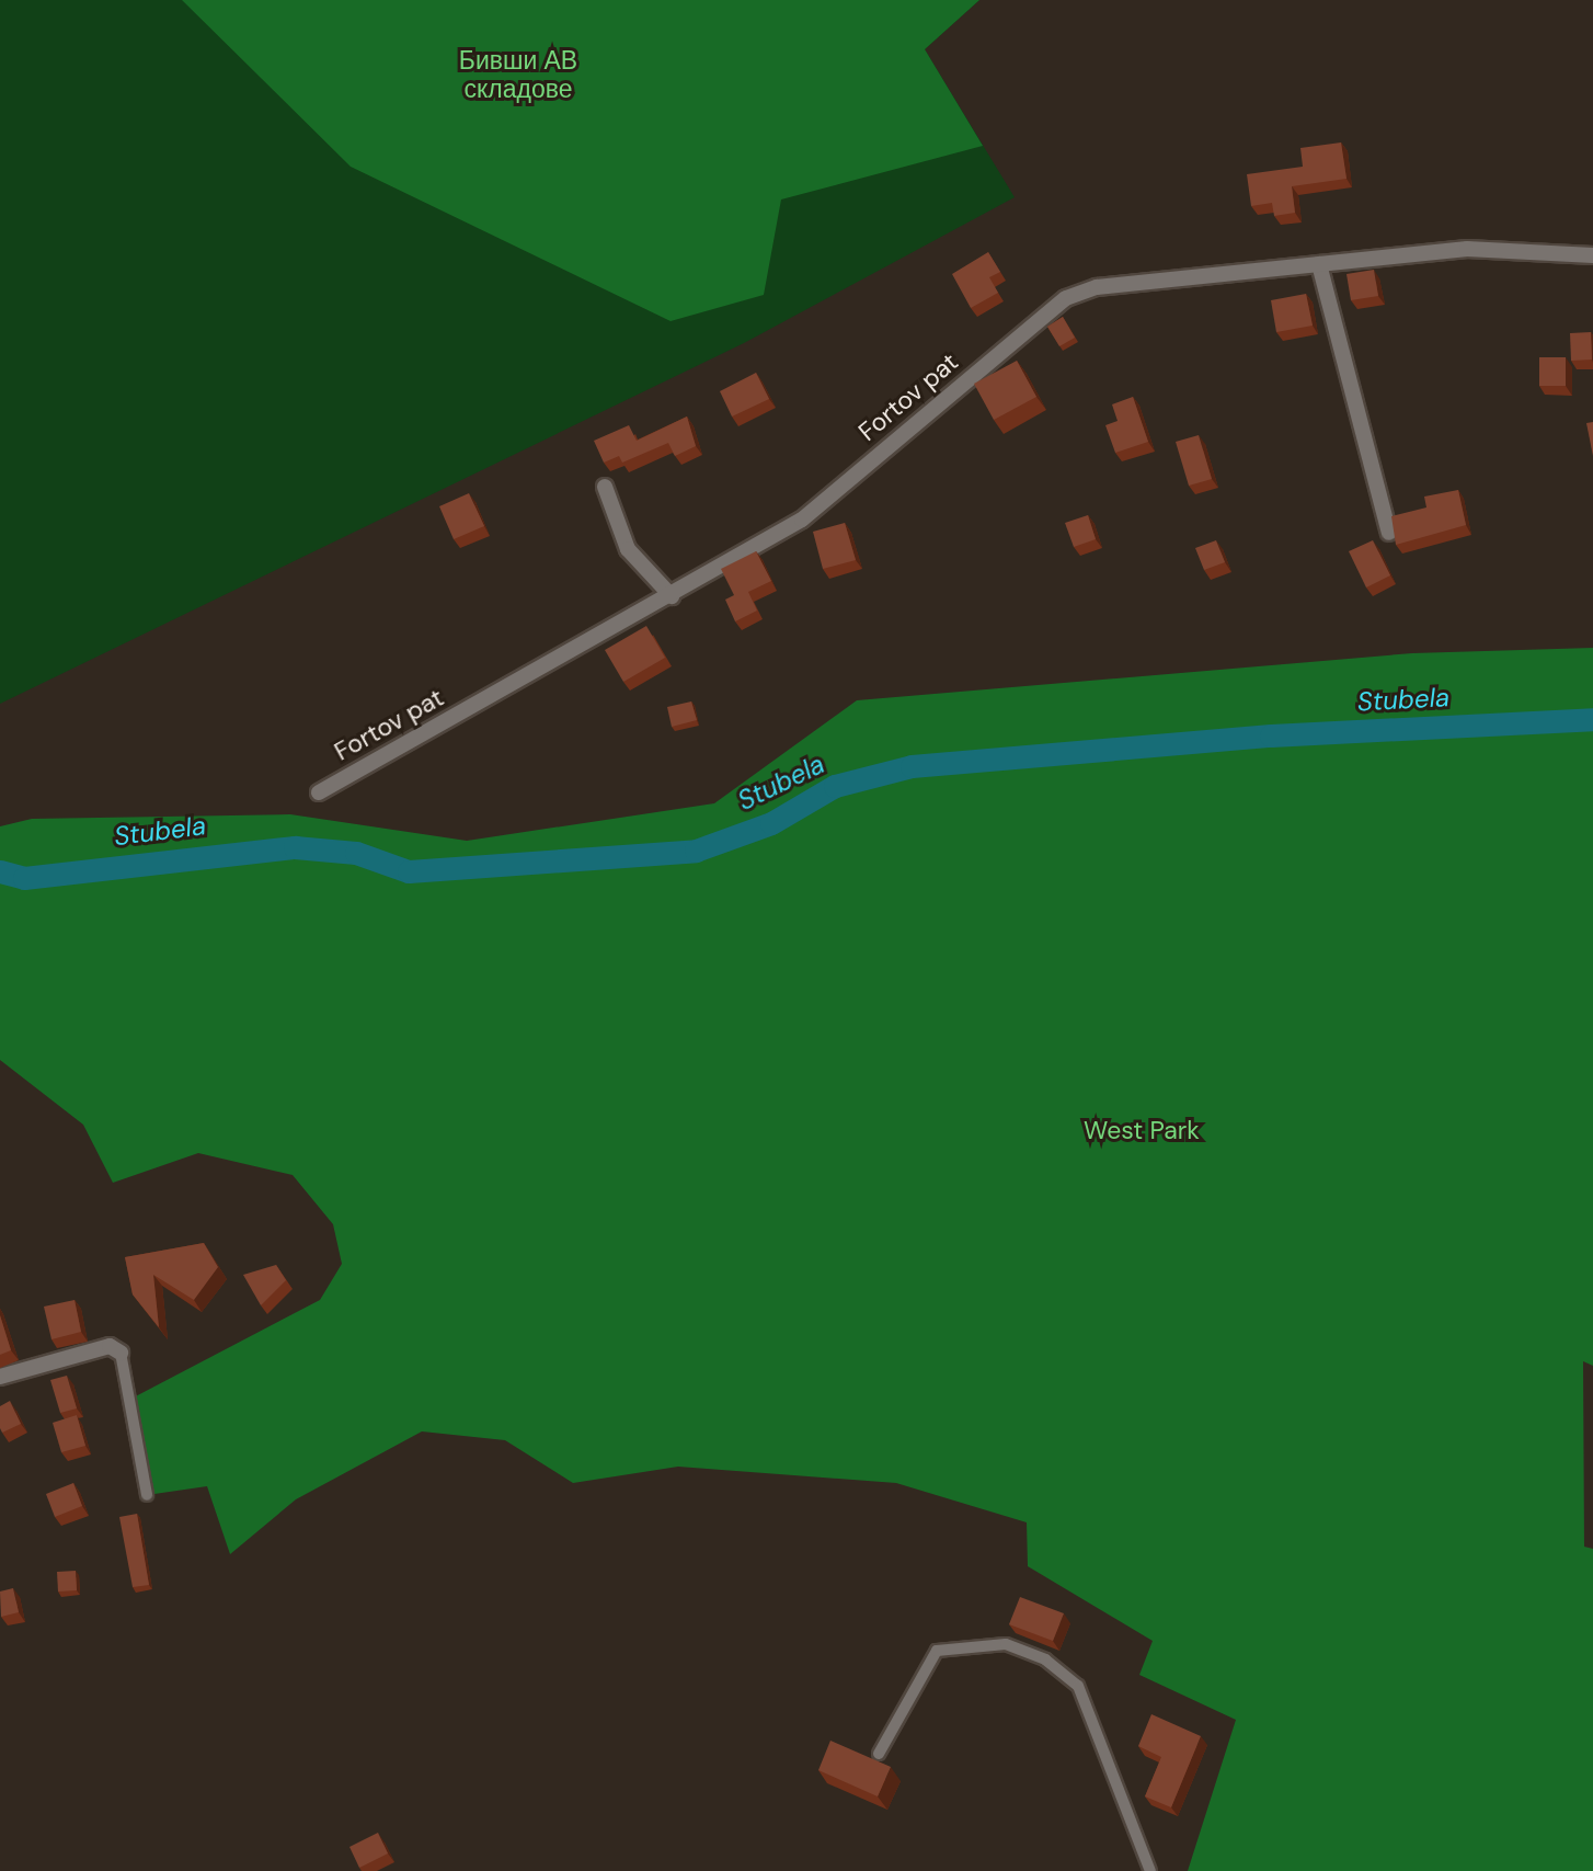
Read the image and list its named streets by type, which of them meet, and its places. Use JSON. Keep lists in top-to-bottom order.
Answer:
{
  "streets": {
    "street": ["Fortov pat"]
  },
  "water": ["Stubela"],
  "parks": ["Бивши АВ складове", "West Park"]
}
